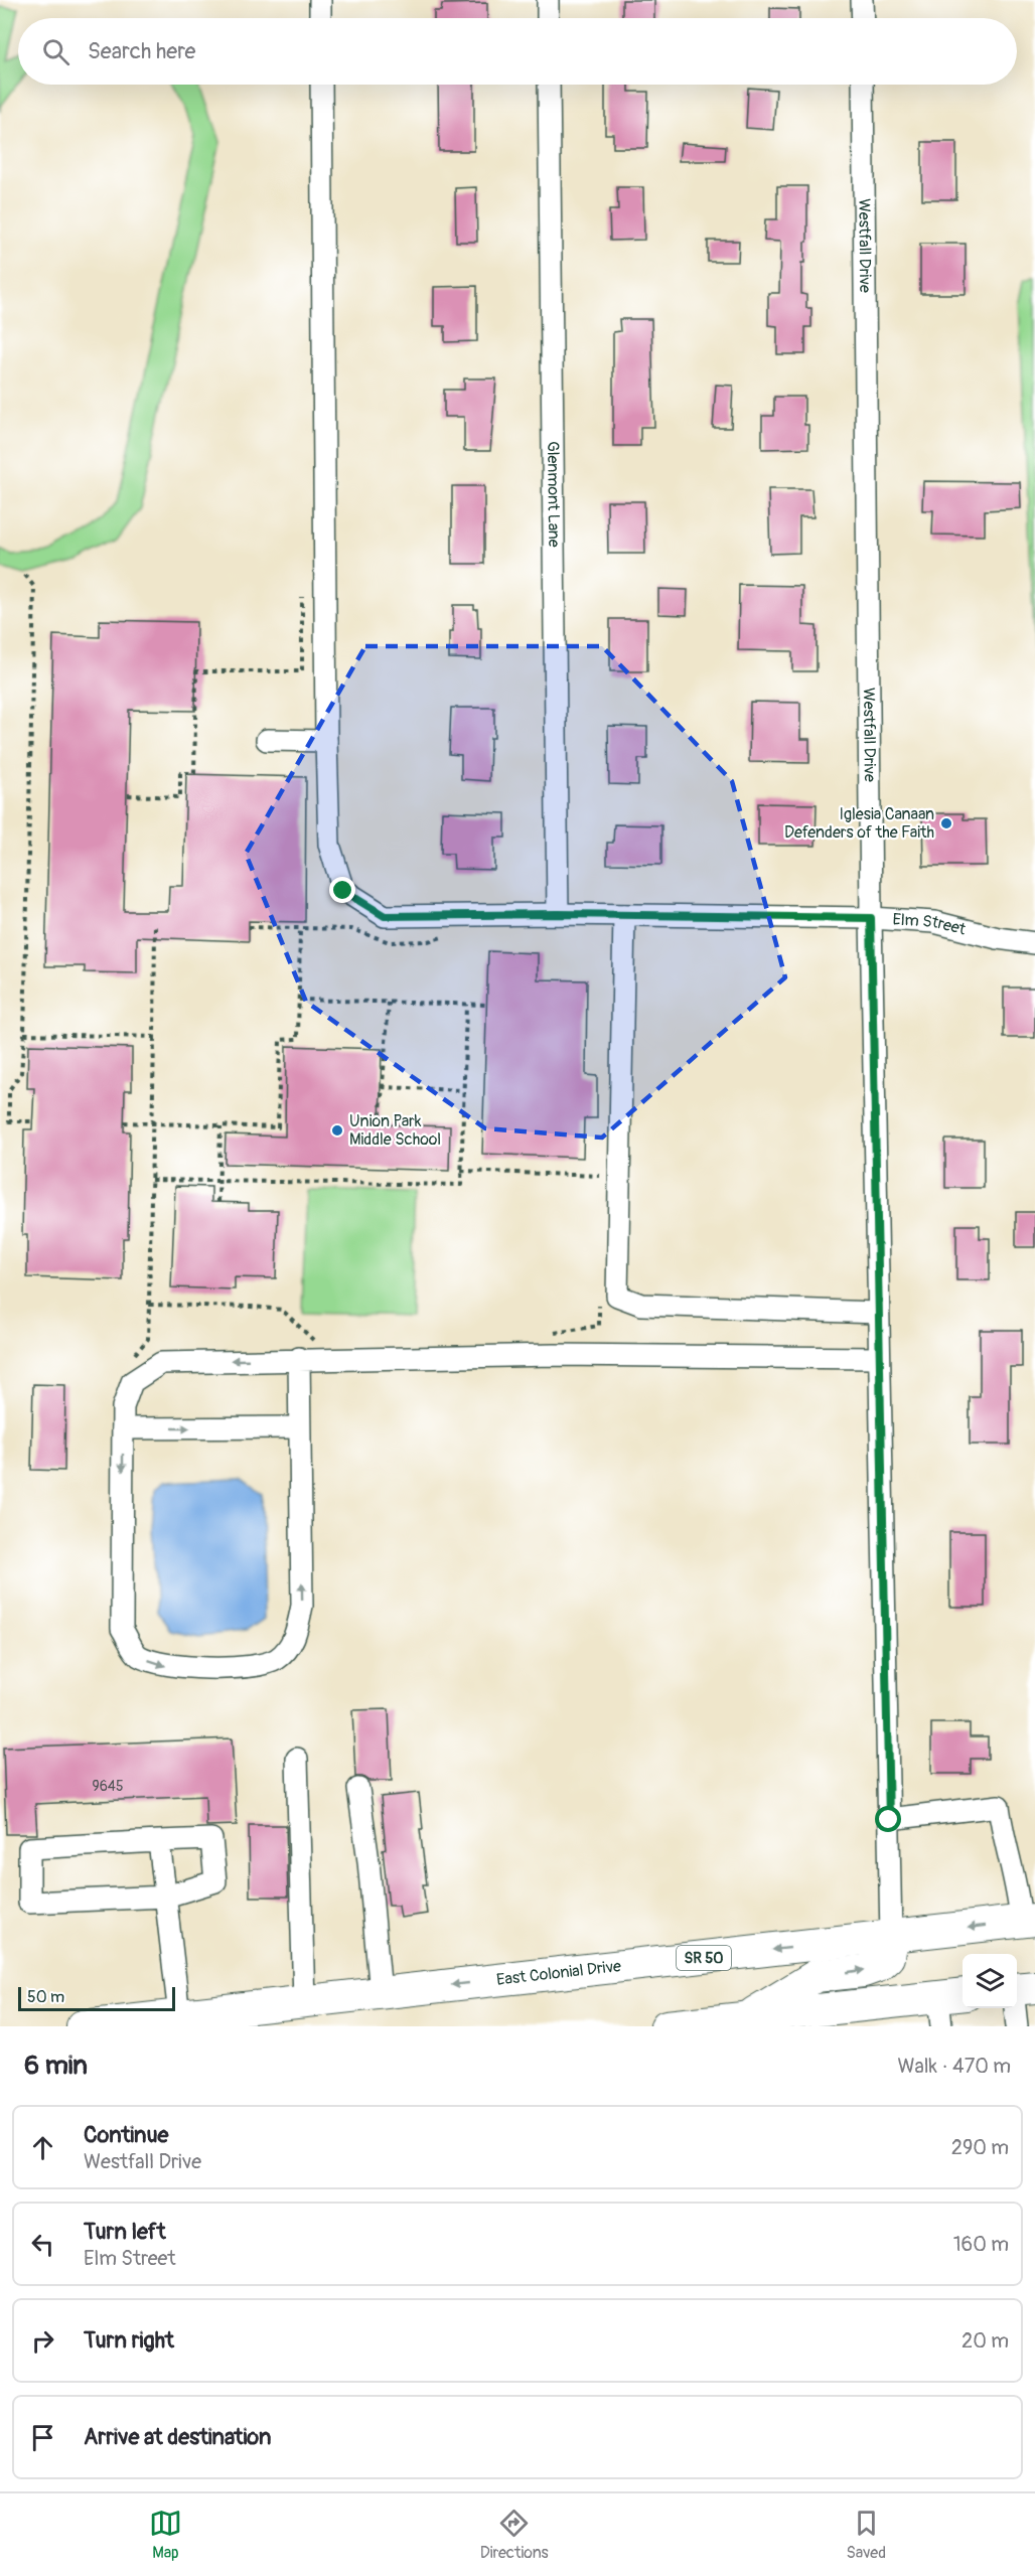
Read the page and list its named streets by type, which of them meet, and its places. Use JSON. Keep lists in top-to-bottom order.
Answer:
{
  "streets": {
    "highway": ["SR 50", "East Colonial Drive"],
    "street": ["Westfall Drive", "Glenmont Lane", "Elm Street"]
  },
  "crossings": [
    ["Westfall Drive", "Elm Street"],
    ["Westfall Drive", "East Colonial Drive"],
    ["Glenmont Lane", "Elm Street"]
  ],
  "places": ["Iglesia Canaan Defenders of the Faith", "Union Park Middle School"],
  "house_numbers": ["9645"],
  "scale_bar": "50 m",
  "page": {
    "search": "Search here",
    "scale": "50 m",
    "heading": ["6 min", "Walk · 470 m"],
    "list": [
      ["Continue", "Westfall Drive", "290 m"],
      ["Turn left", "Elm Street", "160 m"],
      ["Turn right", "20 m"],
      "Arrive at destination"
    ],
    "nav": ["Map", "Directions", "Saved"]
  }
}
